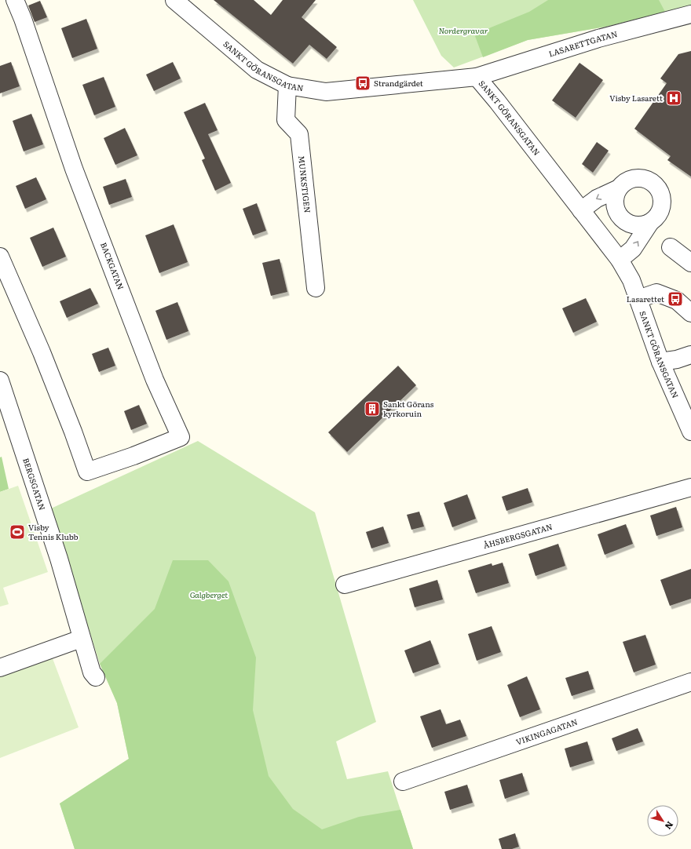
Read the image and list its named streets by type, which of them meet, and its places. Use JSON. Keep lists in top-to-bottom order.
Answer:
{
  "streets": {
    "street": [
      "LASARETTGATAN",
      "SANKT GÖRANSGATAN",
      "MUNKSTIGEN",
      "BACKGATAN",
      "BERGSGATAN",
      "ÅHSBERGSGATAN",
      "VIKINGAGATAN"
    ]
  },
  "crossings": [
    ["LASARETTGATAN", "SANKT GÖRANSGATAN"],
    ["SANKT GÖRANSGATAN", "MUNKSTIGEN"]
  ],
  "parks": ["Nordergravar", "Galgberget"],
  "places": {
    "bus stop": ["Strandgärdet", "Lasarettet"],
    "hospital": ["Visby Lasarett"],
    "building": ["Sankt Görans kyrkoruin"],
    "sports": ["Visby Tennis Klubb"]
  },
  "north": "bottom right"
}
